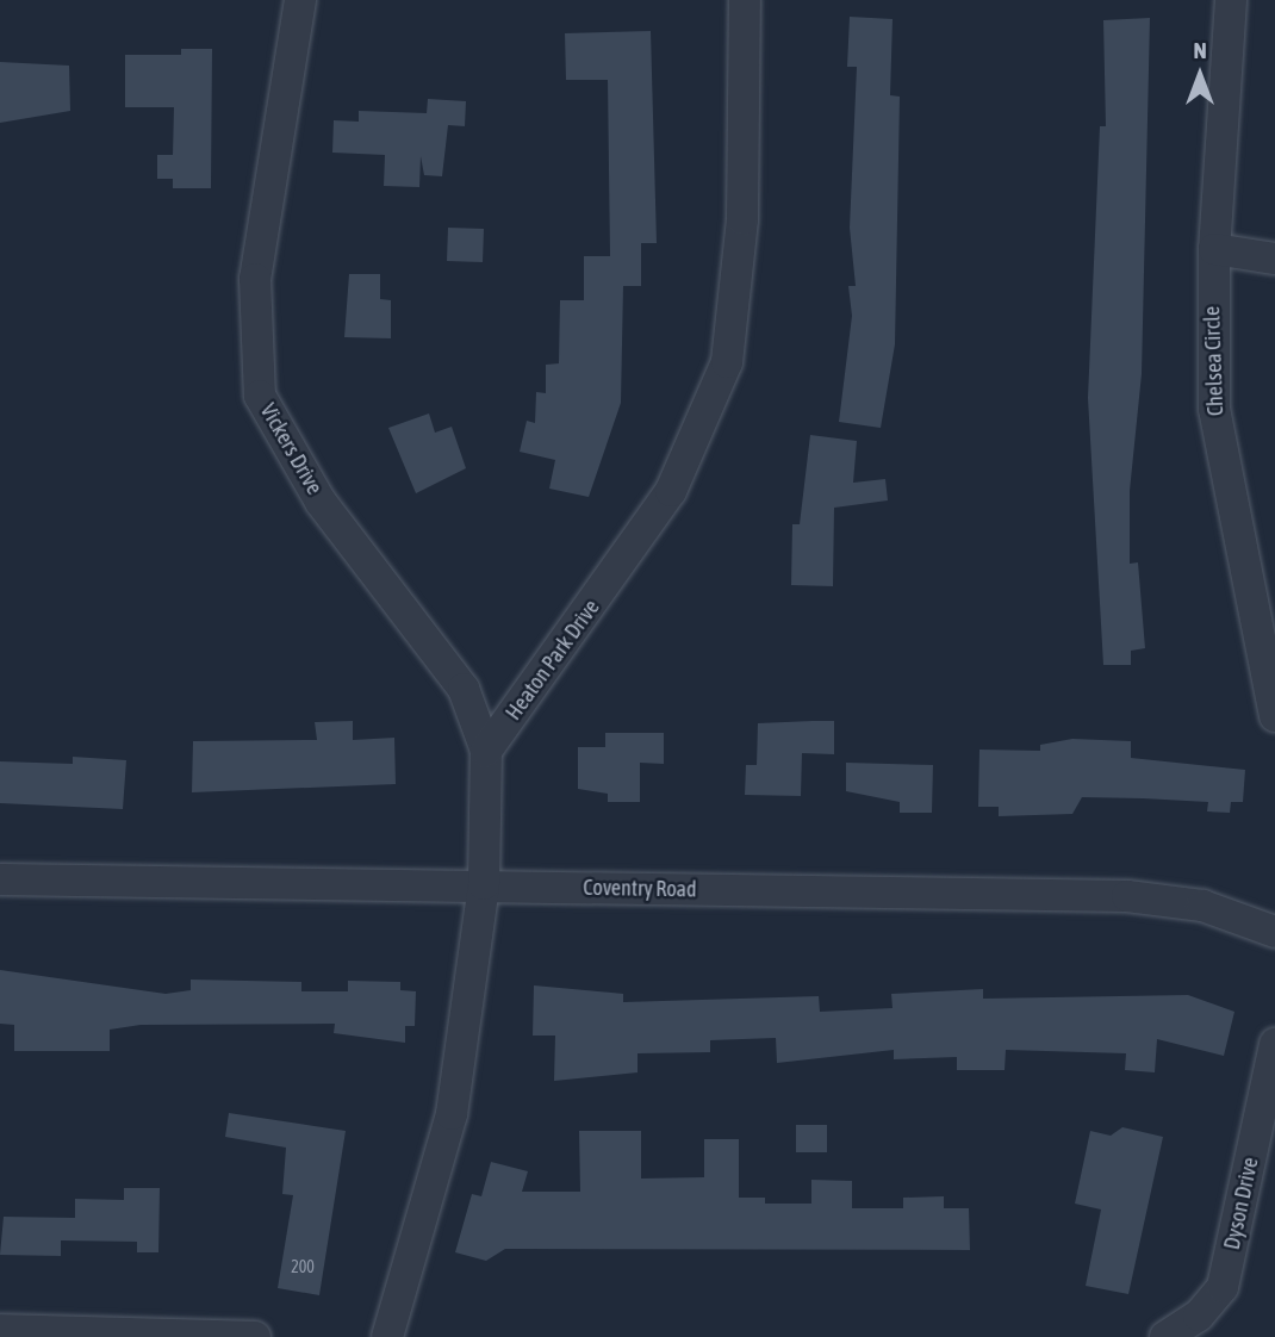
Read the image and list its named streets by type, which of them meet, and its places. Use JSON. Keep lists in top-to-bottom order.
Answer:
{
  "streets": {
    "street": [
      "Chelsea Circle",
      "Vickers Drive",
      "Heaton Park Drive",
      "Coventry Road",
      "Dyson Drive"
    ]
  },
  "crossings": [
    ["Vickers Drive", "Heaton Park Drive"]
  ],
  "house_numbers": ["200"],
  "north": "top"
}
